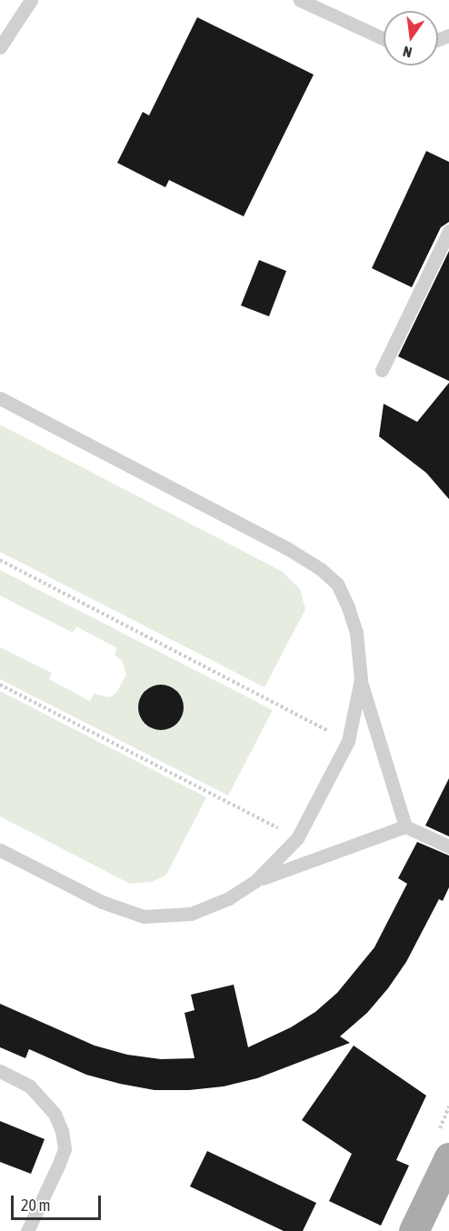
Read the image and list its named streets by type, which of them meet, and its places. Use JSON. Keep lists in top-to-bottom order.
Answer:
{
  "scale_bar": "20 m",
  "north": "bottom"
}
